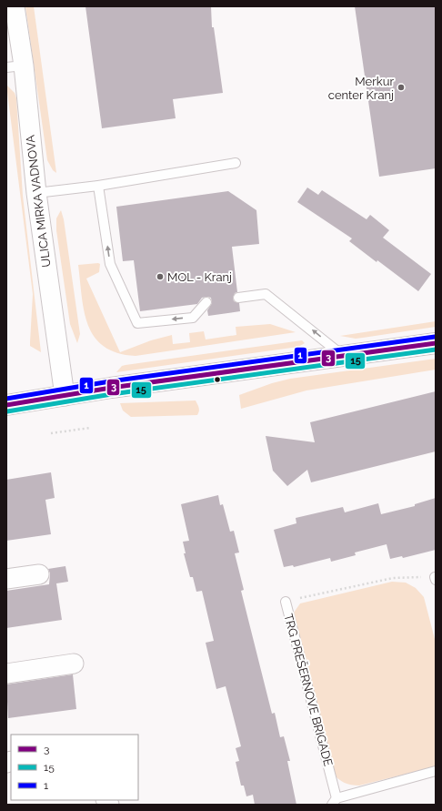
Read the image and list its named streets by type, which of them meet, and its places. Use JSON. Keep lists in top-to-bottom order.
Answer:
{
  "streets": {
    "street": ["ULICA MIRKA VADNOVA"],
    "lane": ["TRG PREŠERNOVE BRIGADE"]
  },
  "places": ["Merkur center Kranj", "MOL - Kranj"],
  "lines": ["transit line 1", "transit line 3", "transit line 15"],
  "legend": ["3", "15", "1"]
}
